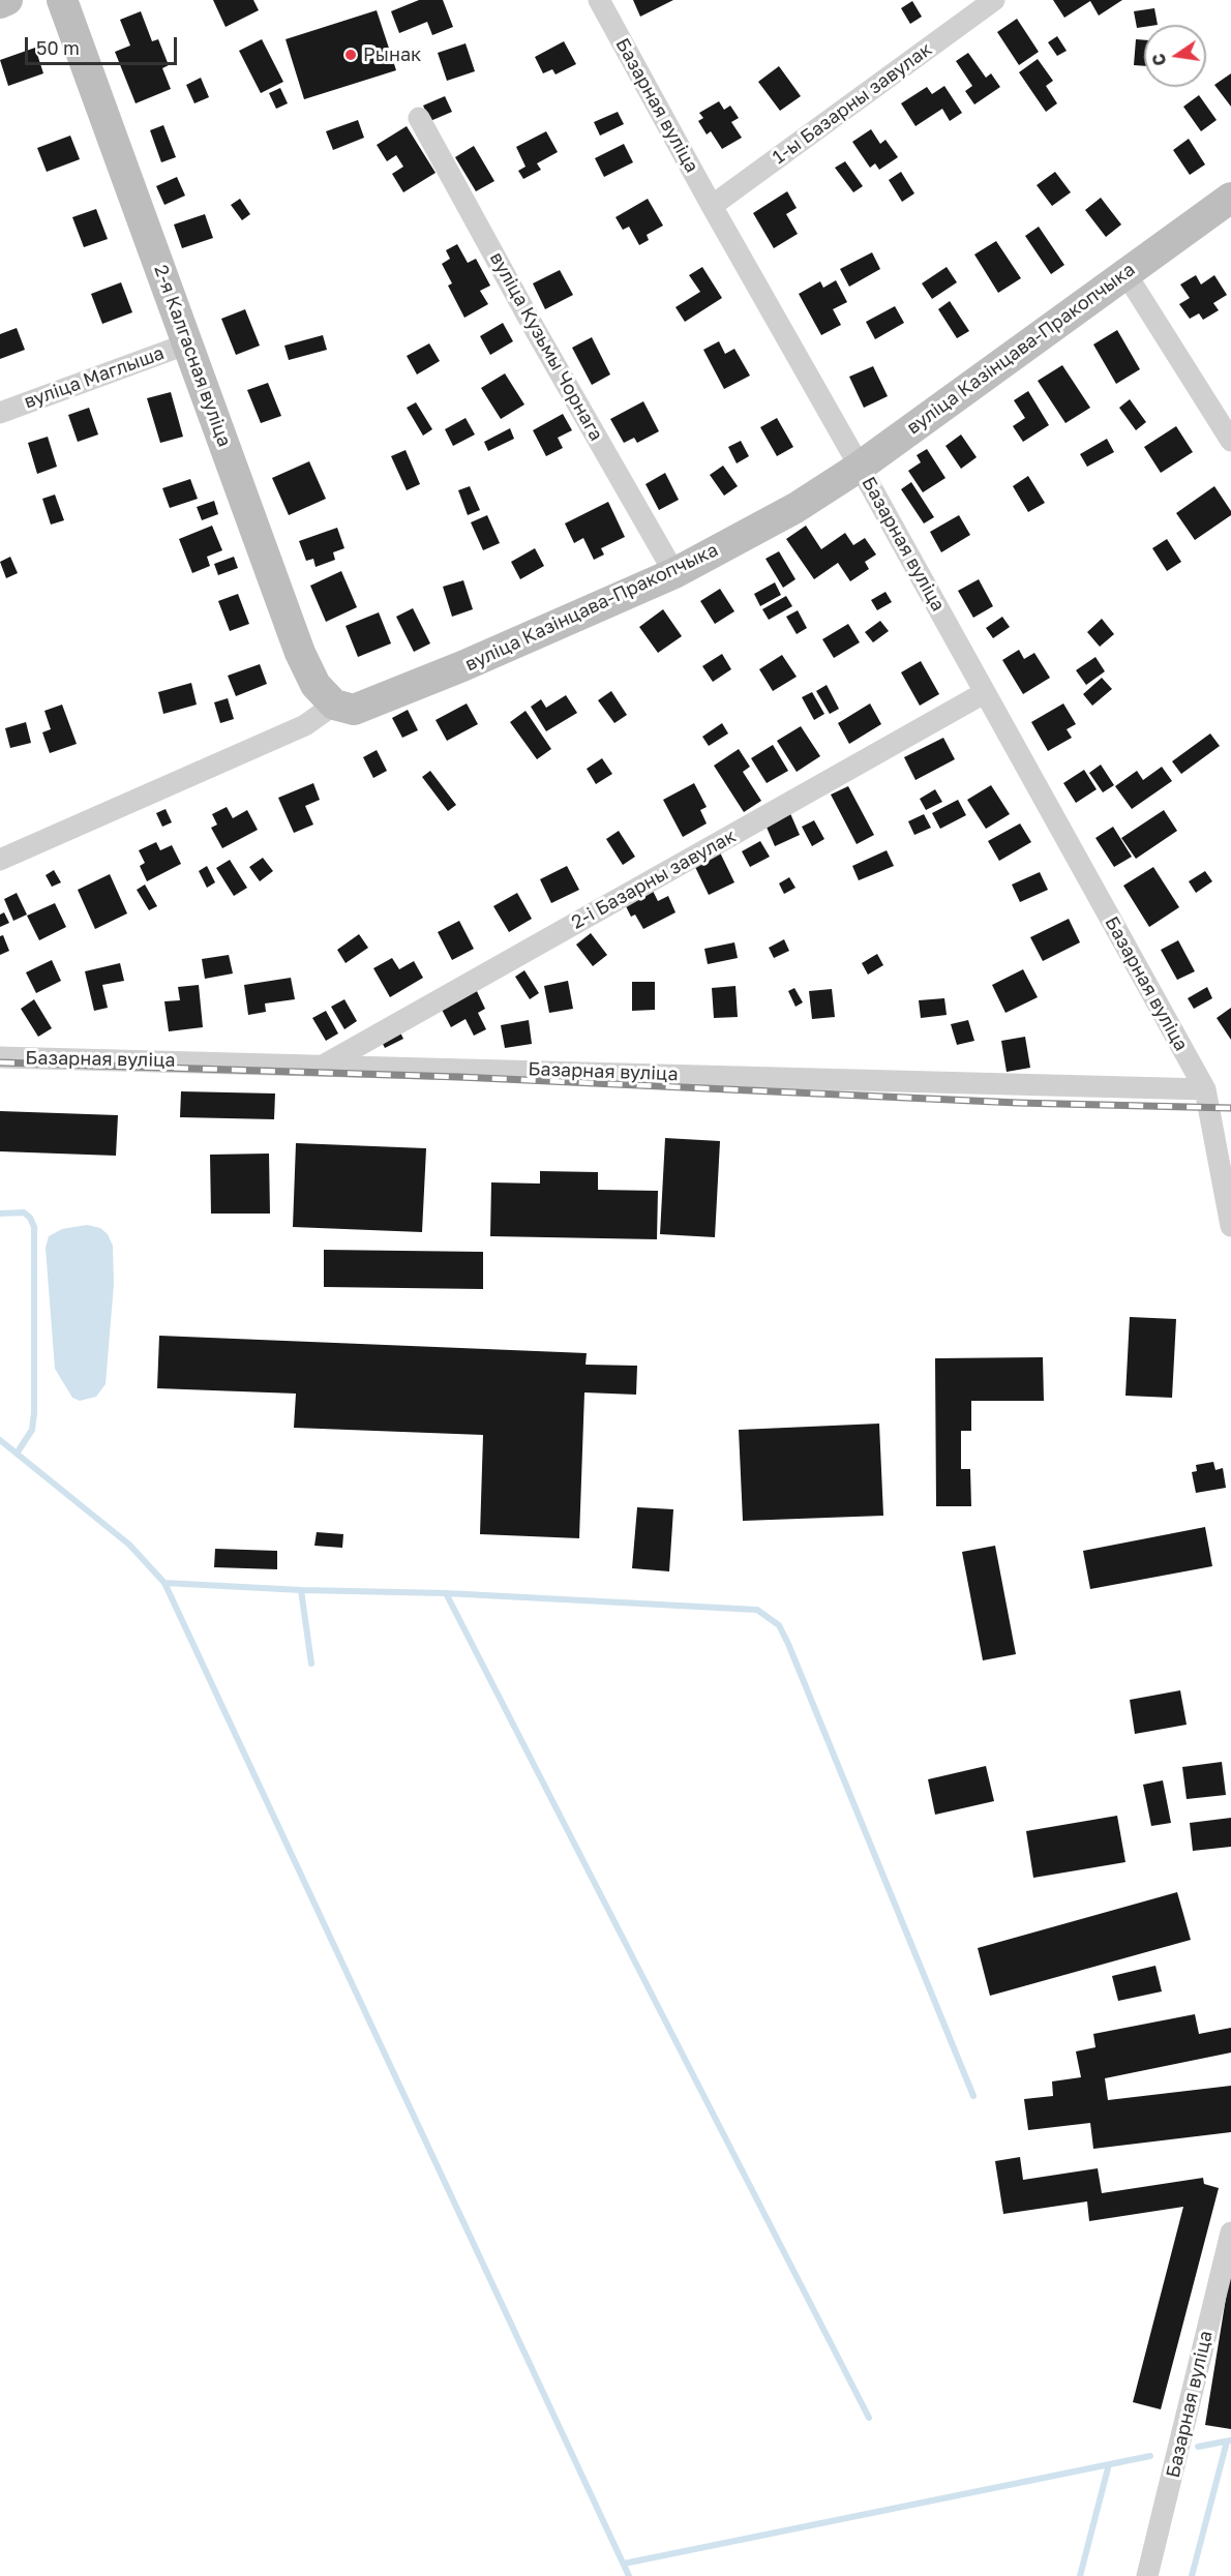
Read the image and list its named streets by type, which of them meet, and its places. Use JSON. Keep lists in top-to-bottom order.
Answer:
{
  "streets": {
    "street": [
      "1-ы Базарны завулак",
      "Базарная вуліца",
      "вуліца Кузьмы Чорнага",
      "вуліца Казінцава-Пракопчыка",
      "2-я Калгасная вуліца",
      "вуліца Маглыша",
      "2-і Базарны завулак"
    ]
  },
  "crossings": [
    ["1-ы Базарны завулак", "Базарная вуліца"],
    ["Базарная вуліца", "вуліца Казінцава-Пракопчыка"],
    ["Базарная вуліца", "2-і Базарны завулак"],
    ["вуліца Кузьмы Чорнага", "вуліца Казінцава-Пракопчыка"],
    ["вуліца Казінцава-Пракопчыка", "2-я Калгасная вуліца"],
    ["2-я Калгасная вуліца", "вуліца Маглыша"]
  ],
  "places": ["Рынак"],
  "scale_bar": "50 m",
  "north": "left"
}
